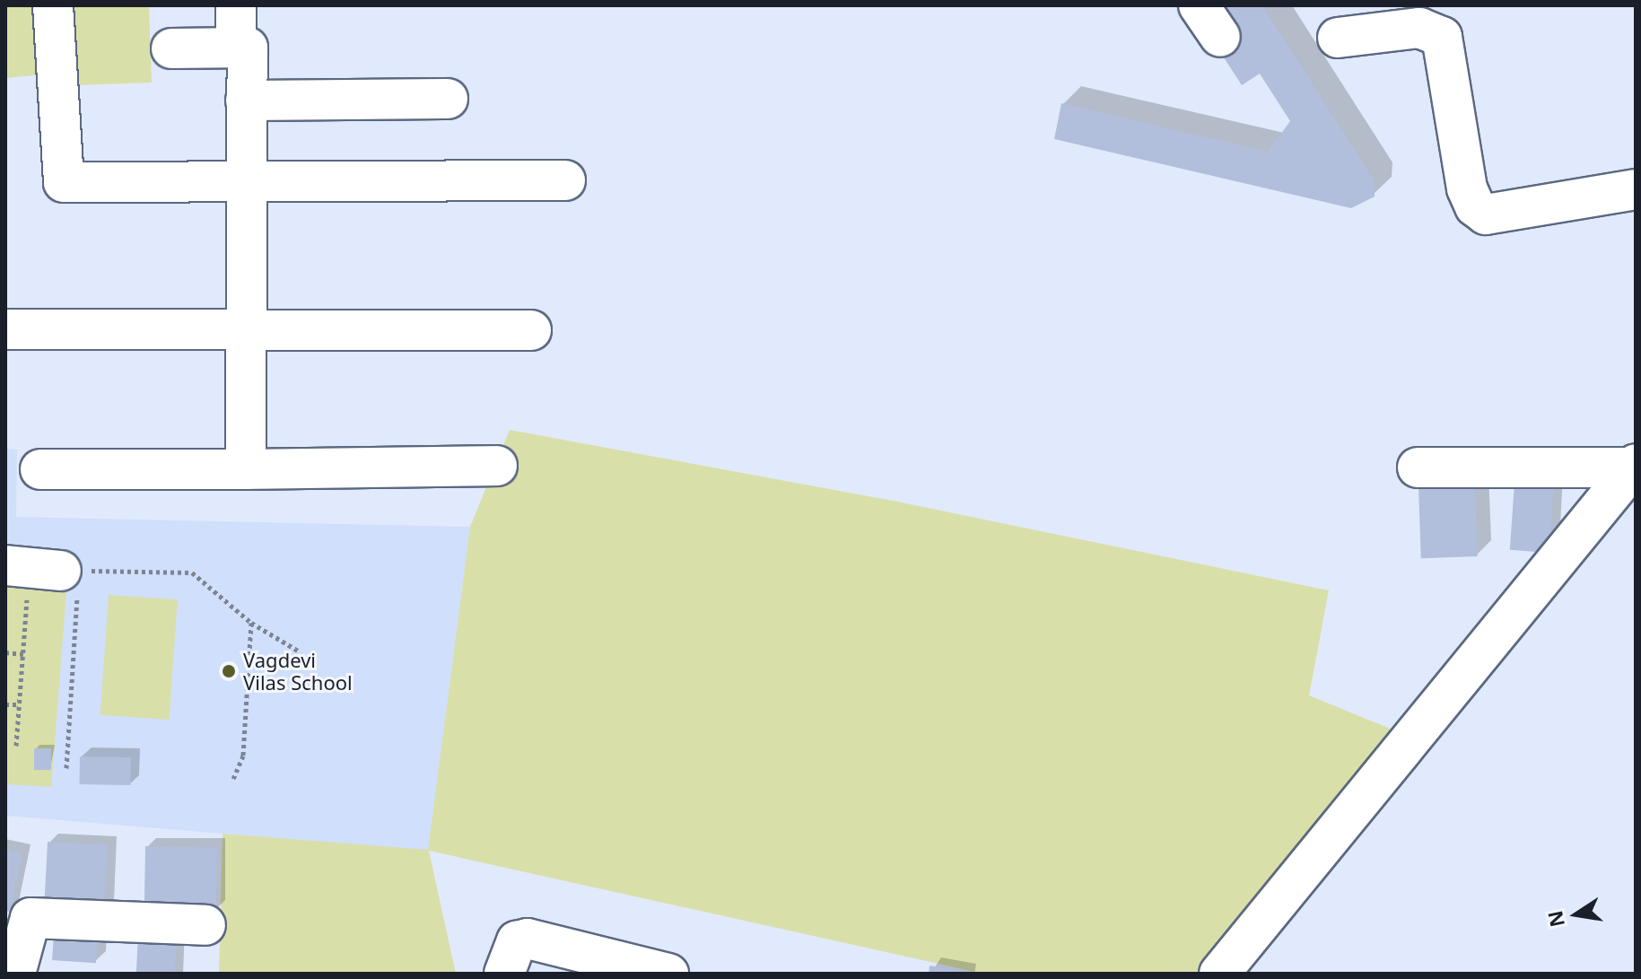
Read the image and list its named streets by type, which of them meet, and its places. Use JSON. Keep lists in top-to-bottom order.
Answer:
{
  "places": ["Vagdevi Vilas School"],
  "north": "left"
}
